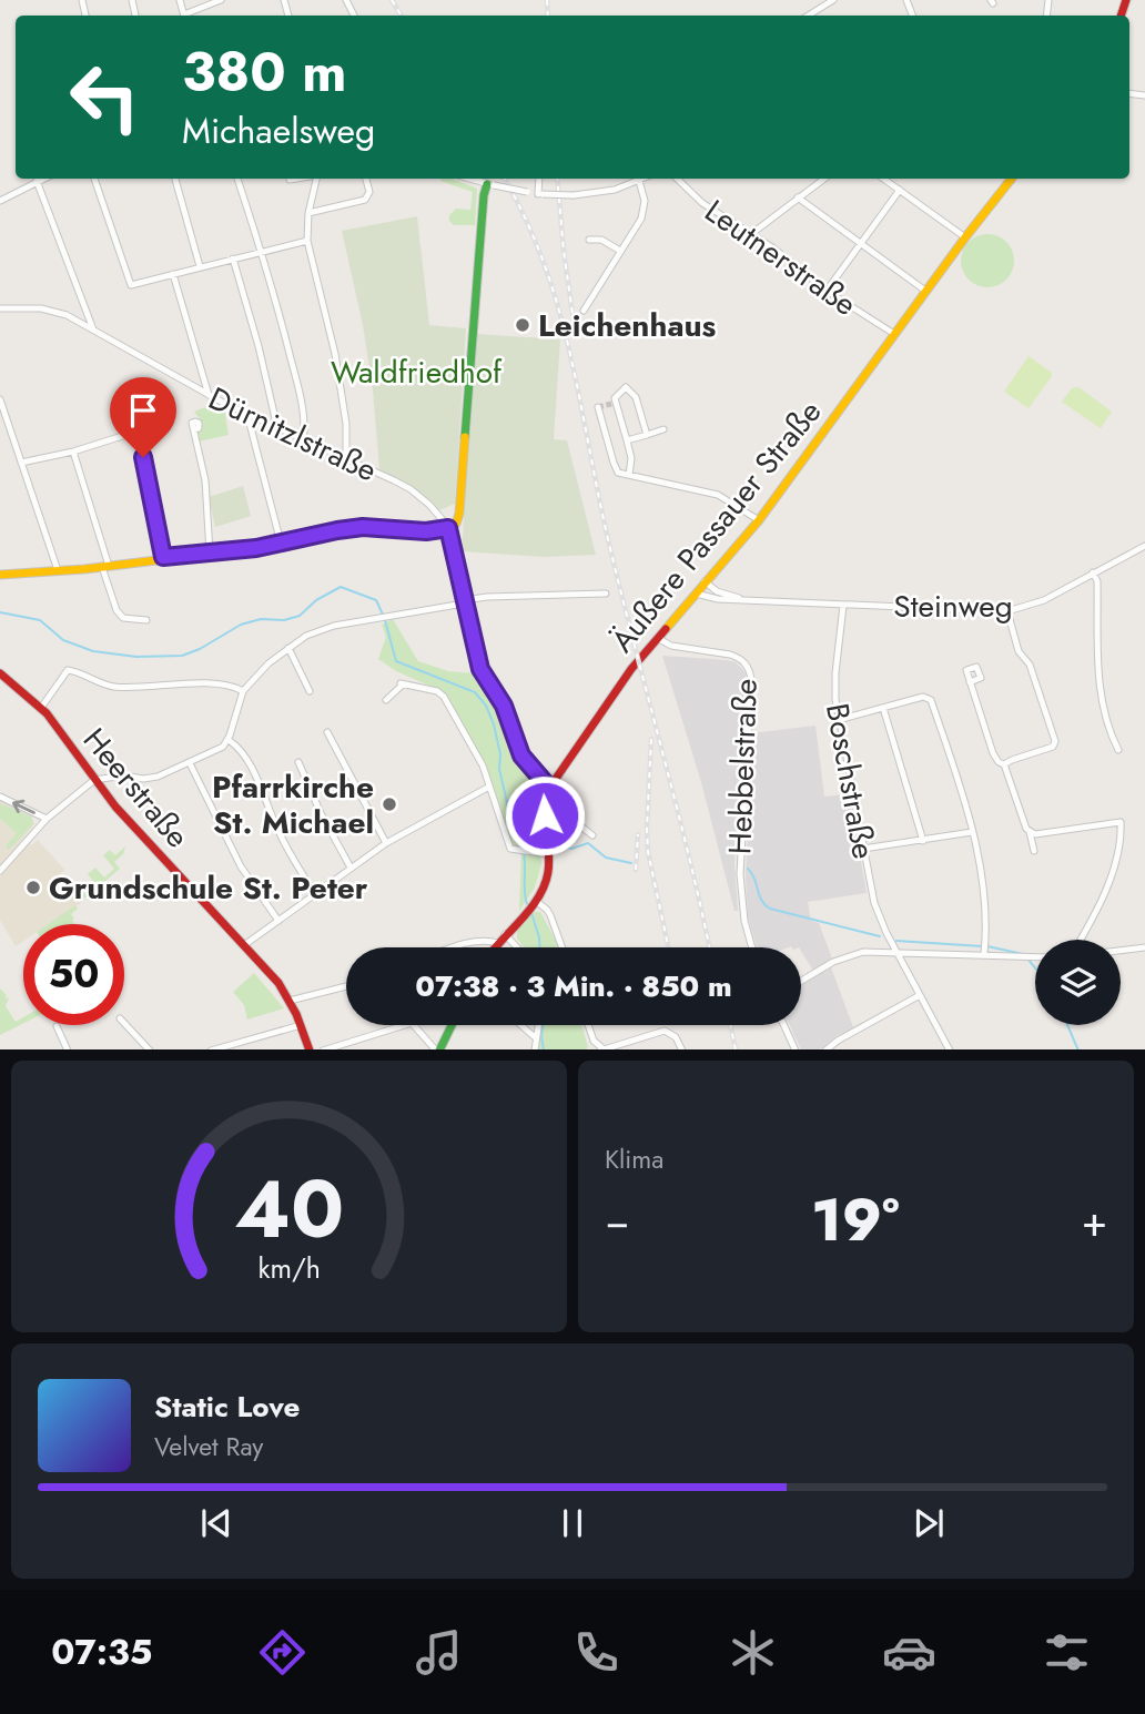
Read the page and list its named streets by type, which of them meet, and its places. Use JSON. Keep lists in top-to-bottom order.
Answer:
{
  "streets": {
    "street": [
      "Leutnerstraße",
      "Dürnitzlstraße",
      "Äußere Passauer Straße",
      "Steinweg",
      "Hebbelstraße",
      "Boschstraße",
      "Heerstraße"
    ]
  },
  "crossings": [
    ["Leutnerstraße", "Äußere Passauer Straße"],
    ["Äußere Passauer Straße", "Steinweg"],
    ["Äußere Passauer Straße", "Hebbelstraße"],
    ["Steinweg", "Boschstraße"]
  ],
  "parks": ["Waldfriedhof"],
  "places": ["Leichenhaus", "Pfarrkirche St. Michael", "Grundschule St. Peter"],
  "page": {
    "turn": ["380 m", "Michaelsweg"],
    "limit": "50",
    "trip": "07:38 · 3 Min. · 850 m",
    "tile": "Klima",
    "heat": ["−", "19°", "+"],
    "song": ["Static Love", "Velvet Ray"],
    "tabs": "07:35",
    "gauge": ["40", "km/h"]
  }
}
